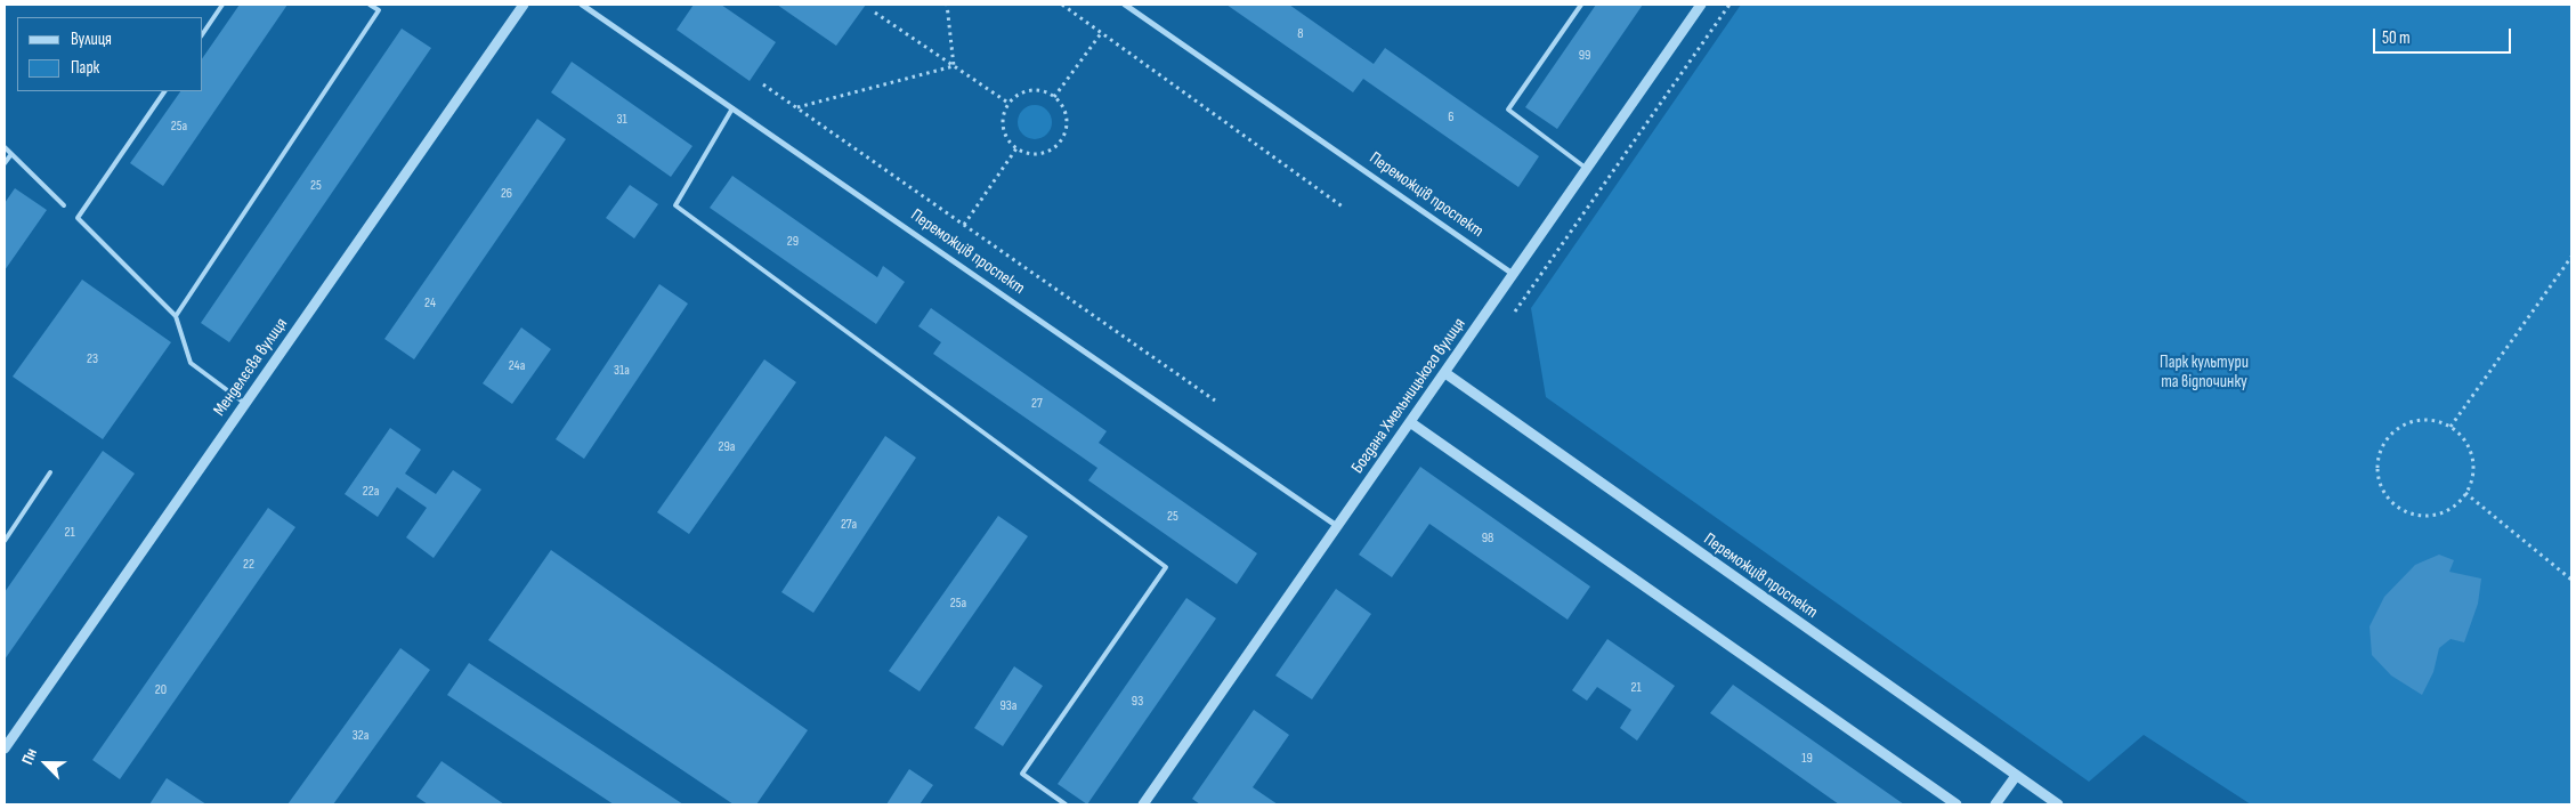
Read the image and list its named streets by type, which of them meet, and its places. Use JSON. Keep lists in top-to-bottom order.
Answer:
{
  "streets": {
    "street": ["Переможців проспект", "Менделєєва вулиця", "Богдана Хмельницького вулиця"]
  },
  "crossings": [
    ["Переможців проспект", "Богдана Хмельницького вулиця"]
  ],
  "parks": ["Парк культури та відпочинку"],
  "house_numbers": [
    "8",
    "99",
    "6",
    "31",
    "25а",
    "25",
    "26",
    "29",
    "24",
    "23",
    "24а",
    "31а",
    "27",
    "29а",
    "22а",
    "25",
    "27а",
    "21",
    "98",
    "22",
    "25а",
    "21",
    "20",
    "93",
    "93а",
    "32а",
    "19"
  ],
  "legend": ["Вулиця", "Парк"],
  "scale_bar": "50 m",
  "north": "top left"
}
